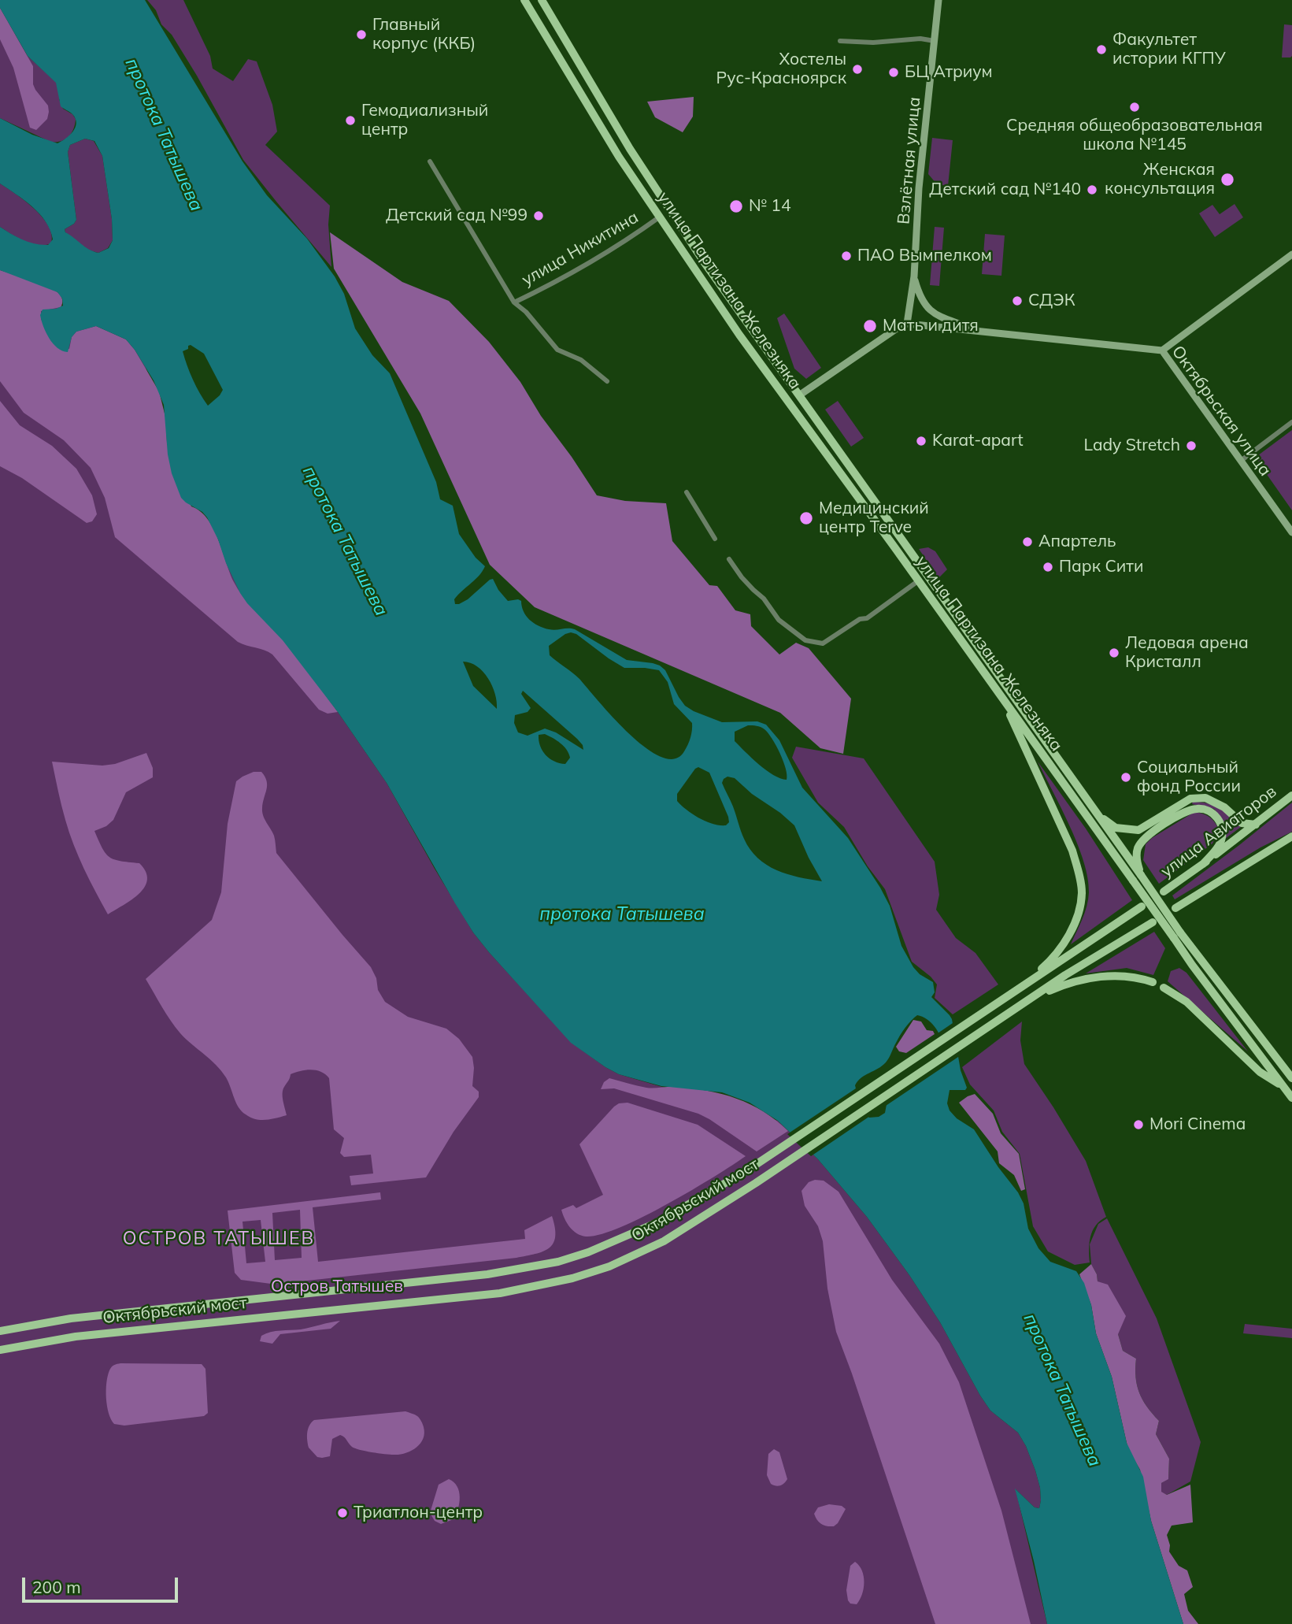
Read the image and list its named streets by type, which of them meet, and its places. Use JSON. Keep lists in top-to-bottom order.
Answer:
{
  "streets": {
    "main road": ["улица Партизана Железняка", "улица Авиаторов", "Октябрьский мост"],
    "street": ["Взлётная улица", "улица Никитина", "Октябрьская улица"]
  },
  "crossings": [
    ["Взлётная улица", "Октябрьская улица"],
    ["улица Никитина", "улица Партизана Железняка"]
  ],
  "districts": ["ОСТРОВ ТАТЫШЕВ"],
  "water": ["протока Татышева"],
  "parks": ["Остров Татышев"],
  "places": [
    "Главный корпус (ККБ)",
    "Факультет истории КГПУ",
    "Хостелы Рус-Красноярск",
    "БЦ Атриум",
    "Средняя общеобразовательная школа №145",
    "Гемодиализный центр",
    "Женская консультация",
    "Детский сад №140",
    "№ 14",
    "Детский сад №99",
    "ПАО Вымпелком",
    "СДЭК",
    "Мать и дитя",
    "Karat-apart",
    "Lady Stretch",
    "Медицинский центр Terve",
    "Апартель",
    "Парк Сити",
    "Ледовая арена Кристалл",
    "Социальный фонд России",
    "Mori Cinema",
    "Триатлон-центр"
  ],
  "scale_bar": "200 m"
}
